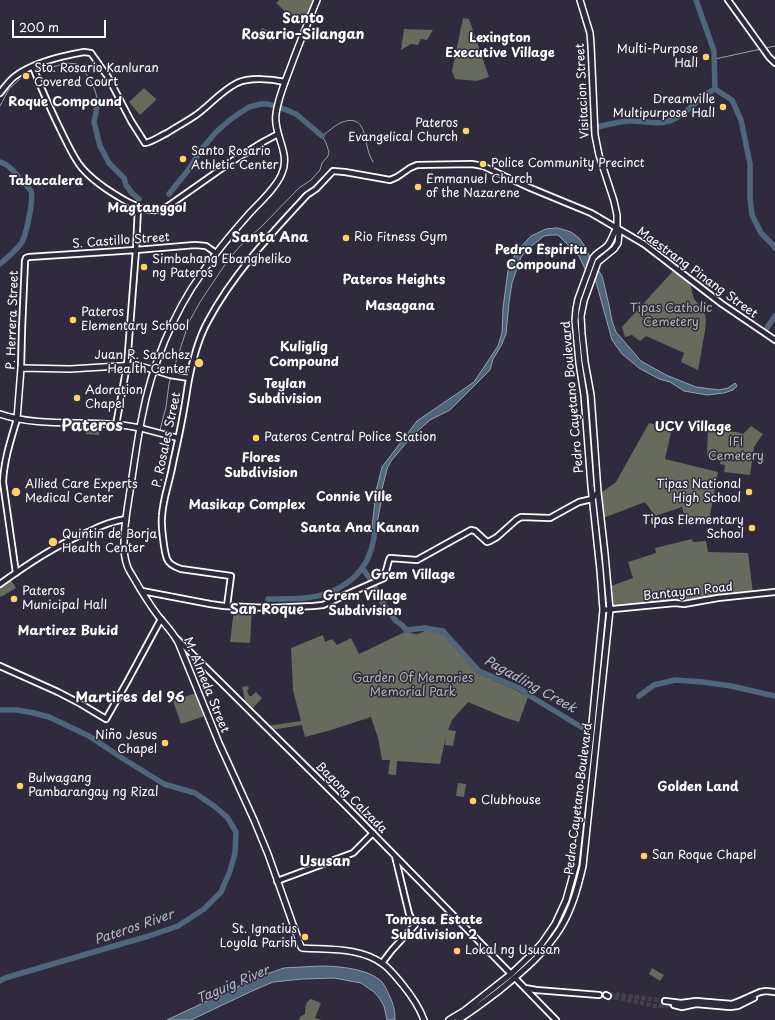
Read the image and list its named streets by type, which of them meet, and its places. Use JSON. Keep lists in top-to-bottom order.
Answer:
{
  "streets": {
    "main road": [
      "Visitacion Street",
      "P. Herrera Street",
      "Pedro Cayetano Boulevard",
      "M. Almeda Street"
    ],
    "street": [
      "S. Castillo Street",
      "Maestrang Pinang Street",
      "P. Rosales Street",
      "Bantayan Road",
      "Bagong Calzada"
    ]
  },
  "crossings": [
    ["Visitacion Street", "Maestrang Pinang Street"],
    ["Visitacion Street", "Pedro Cayetano Boulevard"],
    ["S. Castillo Street", "P. Herrera Street"],
    ["S. Castillo Street", "M. Almeda Street"],
    ["Maestrang Pinang Street", "Pedro Cayetano Boulevard"],
    ["Maestrang Pinang Street", "P. Rosales Street"],
    ["Pedro Cayetano Boulevard", "Bantayan Road"],
    ["Pedro Cayetano Boulevard", "Bagong Calzada"],
    ["M. Almeda Street", "Bagong Calzada"]
  ],
  "districts": [
    "Santo Rosario–Silangan",
    "Lexington Executive Village",
    "Roque Compound",
    "Tabacalera",
    "Magtanggol",
    "Santa Ana",
    "Pedro Espiritu Compound",
    "Pateros Heights",
    "Masagana",
    "Kuliglig Compound",
    "Teylan Subdivision",
    "Pateros",
    "UCV Village",
    "Flores Subdivision",
    "Connie Ville",
    "Masikap Complex",
    "Santa Ana Kanan",
    "Grem Village",
    "Grem Village Subdivision",
    "San Roque",
    "Martirez Bukid",
    "Martires del 96",
    "Golden Land",
    "Ususan",
    "Tomasa Estate Subdivision 2"
  ],
  "water": ["Pagadling Creek", "Pateros River", "Taguig River"],
  "parks": ["Tipas Catholic Cemetery", "IFI Cemetery", "Garden Of Memories Memorial Park"],
  "places": [
    "Multi-Purpose Hall",
    "Sto. Rosario Kanluran Covered Court",
    "Dreamville Multipurpose Hall",
    "Pateros Evangelical Church",
    "Santo Rosario Athletic Center",
    "Police Community Precinct",
    "Emmanuel Church of the Nazarene",
    "Rio Fitness Gym",
    "Simbahang Ebangheliko ng Pateros",
    "Pateros Elementary School",
    "Juan R. Sanchez Health Center",
    "Adoration Chapel",
    "Pateros Central Police Station",
    "Allied Care Experts Medical Center",
    "Tipas National High School",
    "Tipas Elementary School",
    "Quintin de Borja Health Center",
    "Pateros Municipal Hall",
    "Niño Jesus Chapel",
    "Bulwagang Pambarangay ng Rizal",
    "Clubhouse",
    "San Roque Chapel",
    "St. Ignatius Loyola Parish",
    "Lokal ng Ususan"
  ],
  "scale_bar": "200 m"
}
